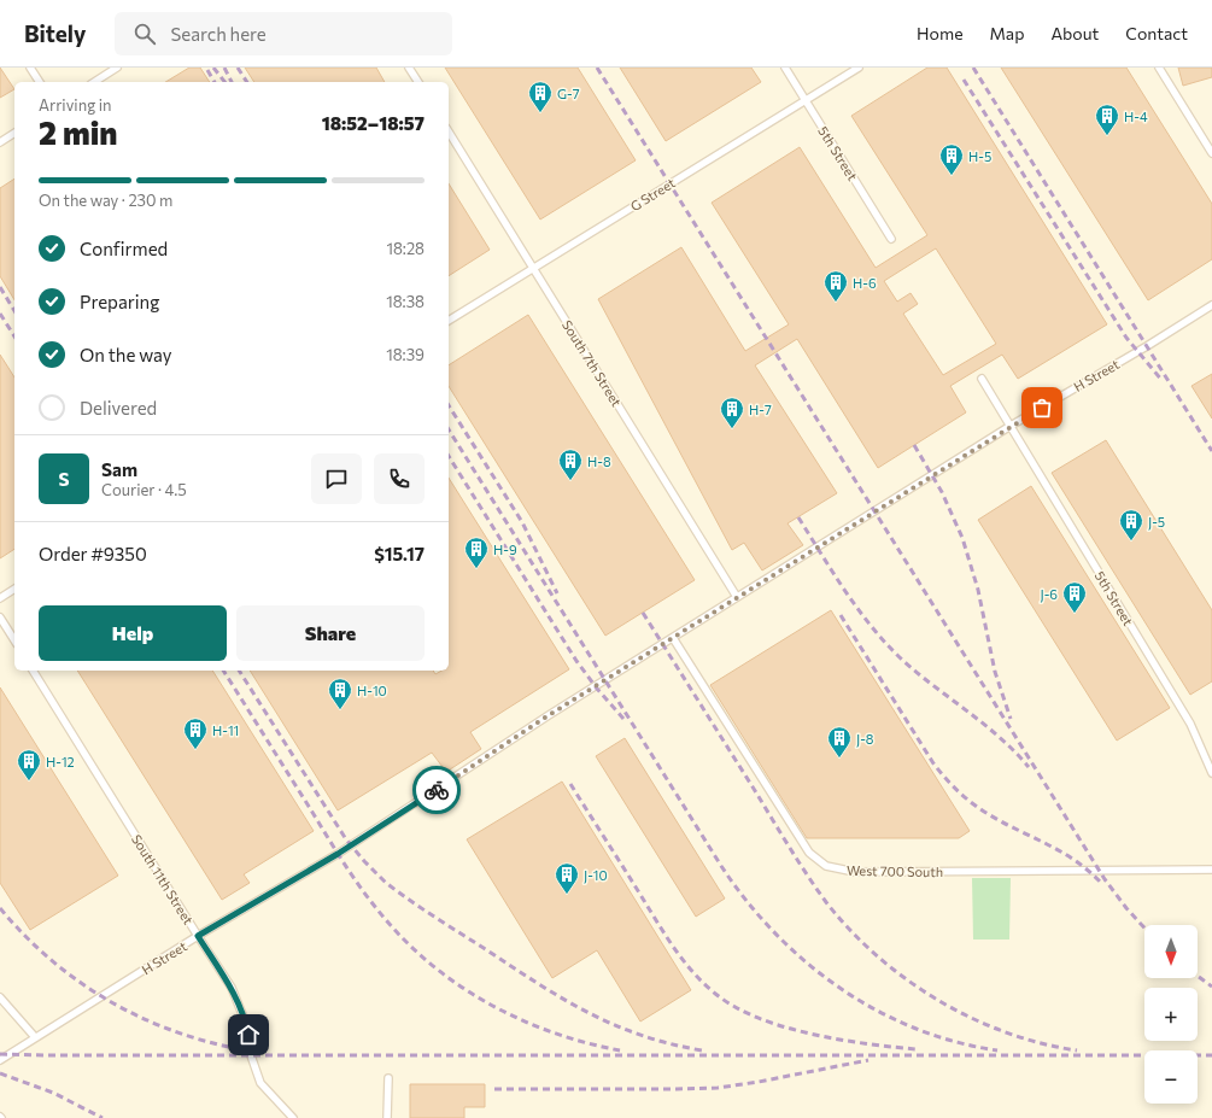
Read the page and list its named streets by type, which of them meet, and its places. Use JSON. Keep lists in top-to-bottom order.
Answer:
{
  "streets": {
    "lane": [
      "5th Street",
      "G Street",
      "South 7th Street",
      "H Street",
      "West 700 South",
      "South 11th Street"
    ]
  },
  "crossings": [
    ["5th Street", "G Street"],
    ["5th Street", "H Street"],
    ["G Street", "South 7th Street"],
    ["South 7th Street", "H Street"],
    ["H Street", "West 700 South"],
    ["H Street", "South 11th Street"]
  ],
  "places": {
    "building": [
      "G-7",
      "H-4",
      "H-5",
      "H-6",
      "H-7",
      "H-8",
      "J-5",
      "H-9",
      "J-6",
      "H-10",
      "H-11",
      "J-8",
      "H-12",
      "J-10"
    ]
  },
  "north": "bottom",
  "page": {
    "header": "Bitely",
    "search": "Search here",
    "nav": [
      "Home",
      "Map",
      "About",
      "Contact"
    ],
    "heading": ["2 min", "Arriving in", "18:52–18:57"],
    "panel": [
      "Sam",
      "Courier · 4.5",
      "Order #9350",
      "$15.17"
    ],
    "bar": "On the way · 230 m",
    "list": [
      ["Confirmed", "18:28"],
      ["Preparing", "18:38"],
      ["On the way", "18:39"],
      "Delivered"
    ],
    "round": "S",
    "buttons": ["Help", "Share"],
    "map_buttons": ["+", "−"]
  }
}
